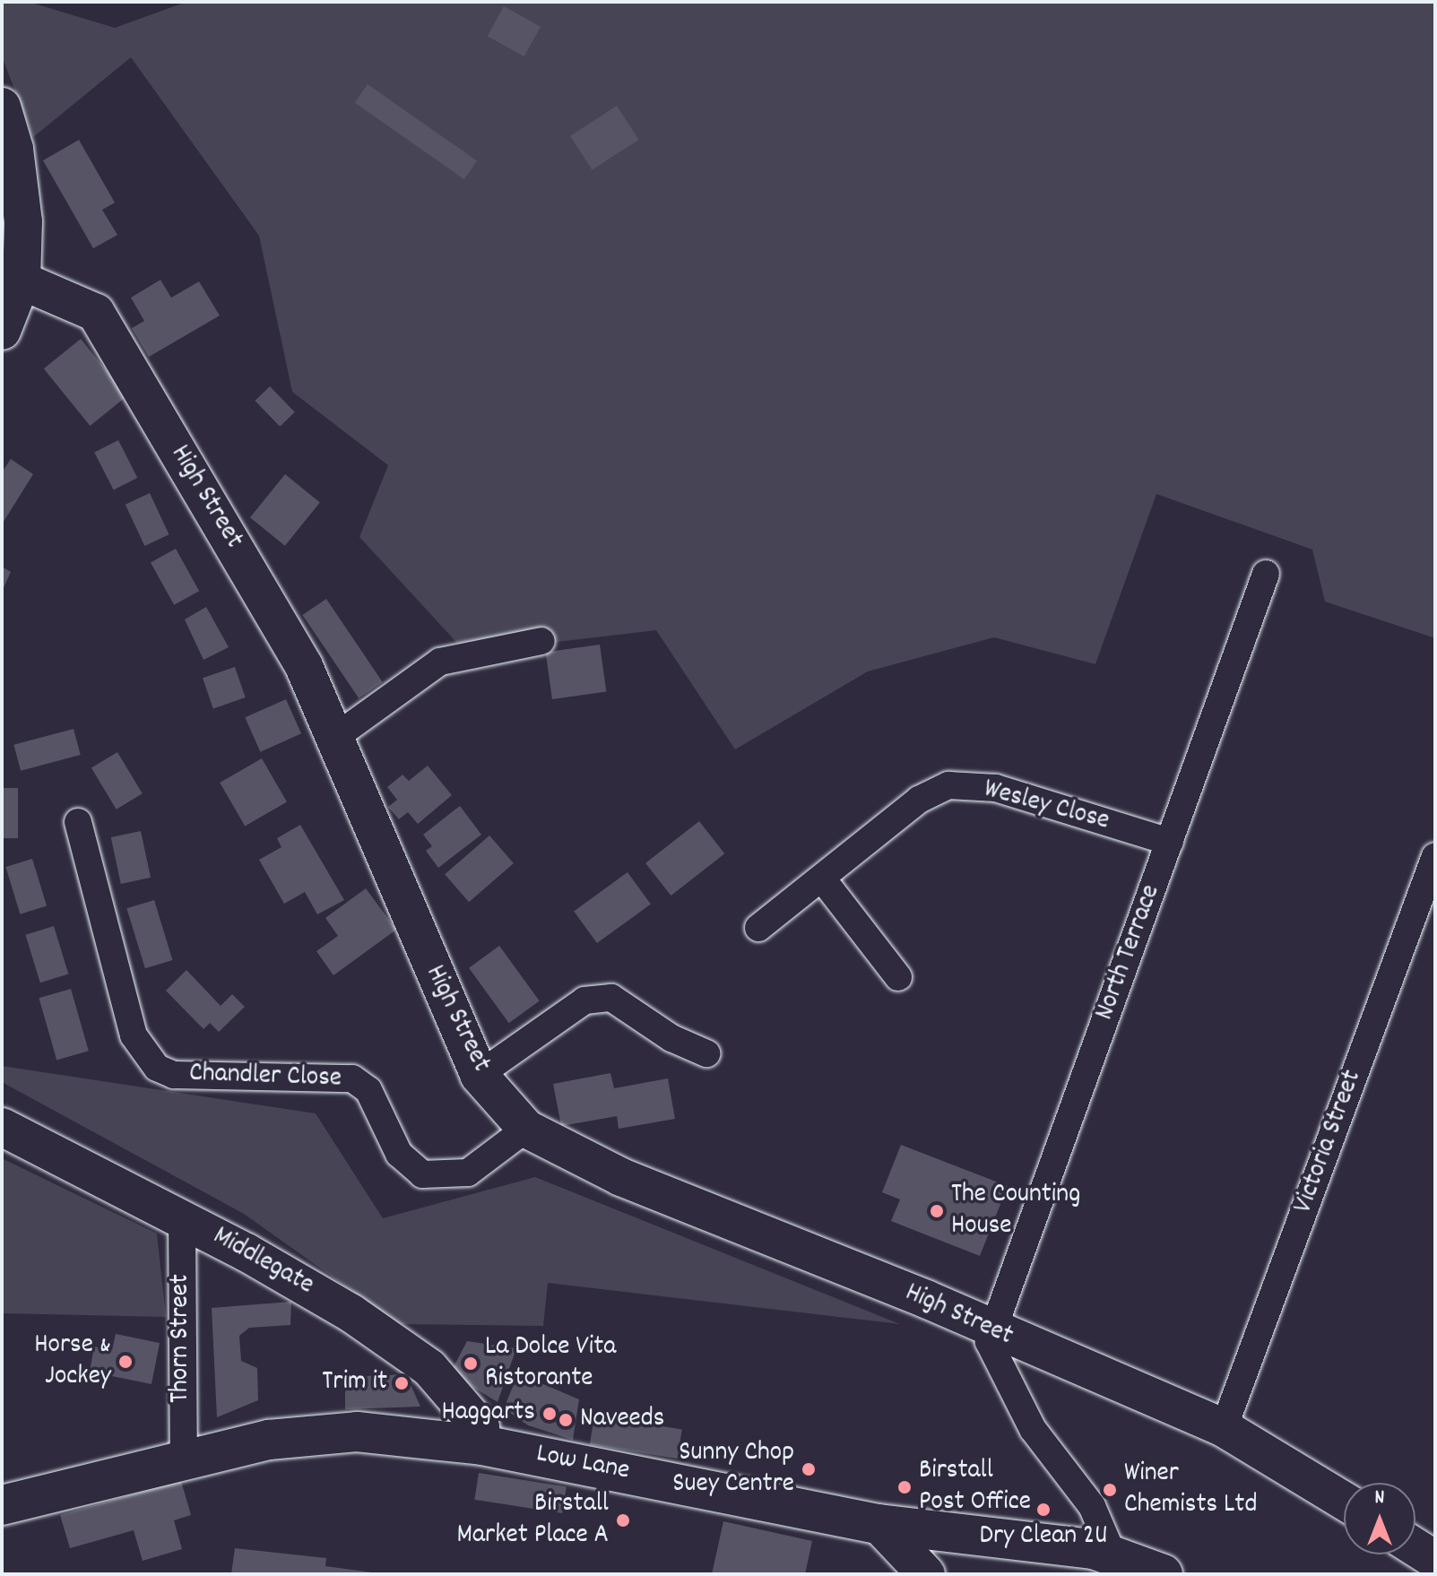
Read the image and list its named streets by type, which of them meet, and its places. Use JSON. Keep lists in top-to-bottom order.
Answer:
{
  "streets": {
    "main road": ["High Street", "Middlegate", "Low Lane"],
    "street": [
      "Wesley Close",
      "North Terrace",
      "Chandler Close",
      "Victoria Street",
      "Thorn Street"
    ]
  },
  "crossings": [
    ["High Street", "North Terrace"],
    ["High Street", "Chandler Close"],
    ["High Street", "Victoria Street"],
    ["Wesley Close", "North Terrace"],
    ["Middlegate", "Thorn Street"],
    ["Middlegate", "Low Lane"],
    ["Thorn Street", "Low Lane"]
  ],
  "places": [
    "The Counting House",
    "Horse & Jockey",
    "La Dolce Vita Ristorante",
    "Trim it",
    "Haggarts",
    "Naveeds",
    "Sunny Chop Suey Centre",
    "Birstall Post Office",
    "Winer Chemists Ltd",
    "Dry Clean 2U",
    "Birstall Market Place A"
  ],
  "north": "top"
}
